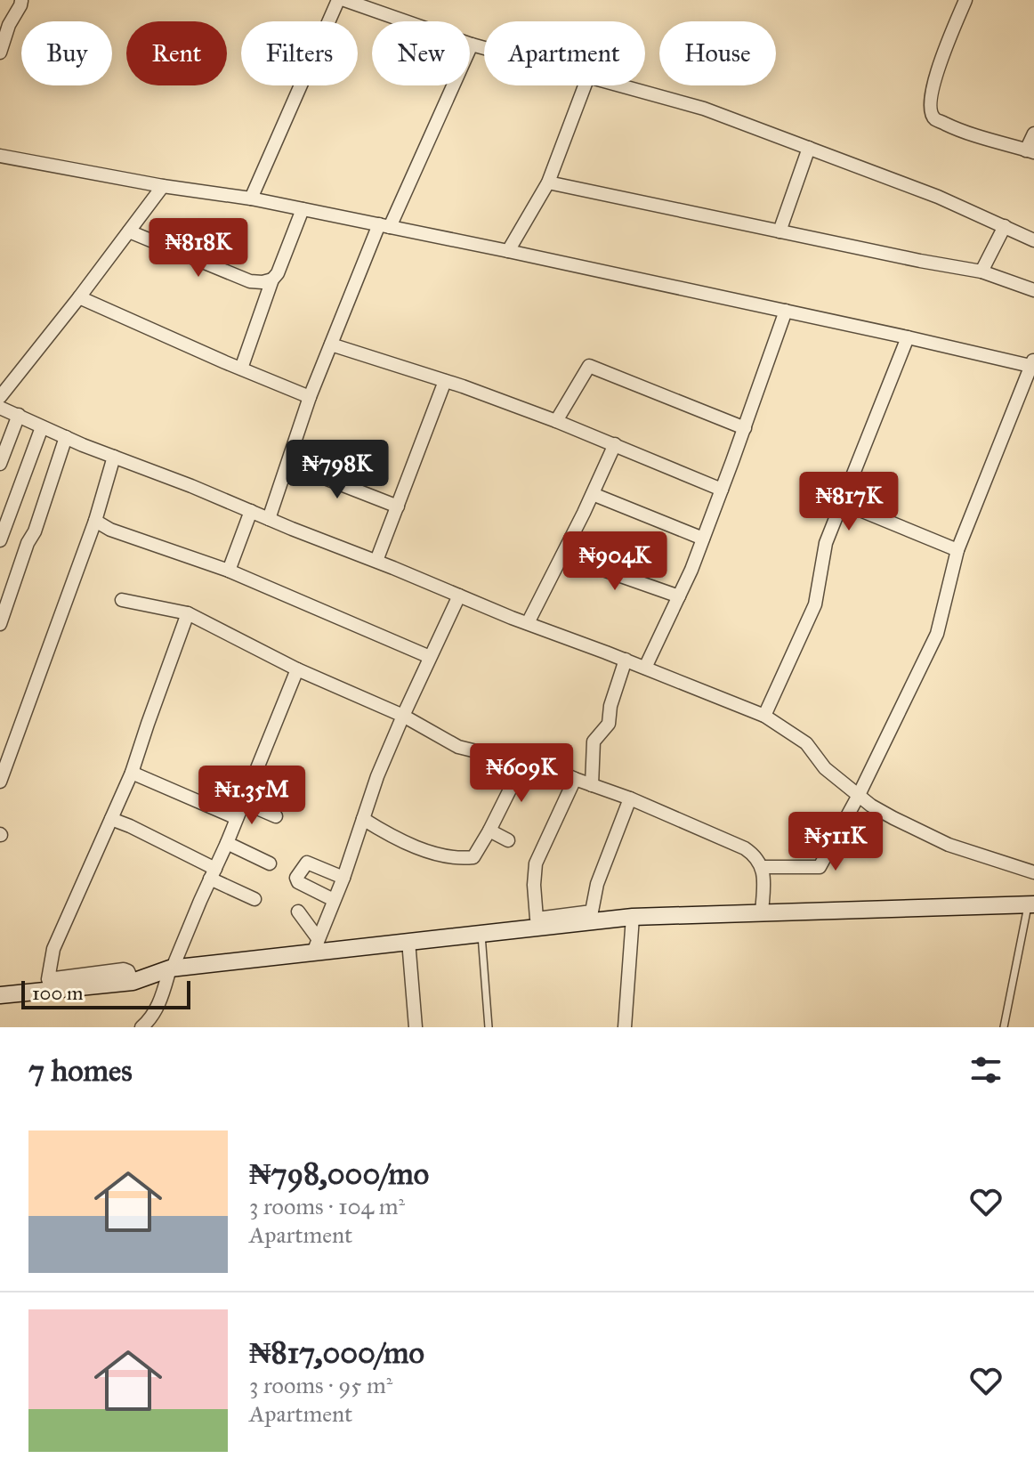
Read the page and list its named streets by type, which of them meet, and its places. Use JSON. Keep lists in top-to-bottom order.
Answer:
{
  "scale_bar": "100 m",
  "page": {
    "chip": [
      "Buy",
      "Rent",
      "Filters",
      "New",
      "Apartment",
      "House"
    ],
    "price": [
      "₦818K",
      "₦798K",
      "₦817K",
      "₦904K",
      "₦609K",
      "₦1.35M",
      "₦511K"
    ],
    "scale": "100 m",
    "heading": "7 homes",
    "list": [
      {
        "name": "₦798,000/mo",
        "note": "3 rooms · 104 m² · Apartment"
      },
      {
        "name": "₦817,000/mo",
        "note": "3 rooms · 95 m² · Apartment"
      }
    ]
  }
}
